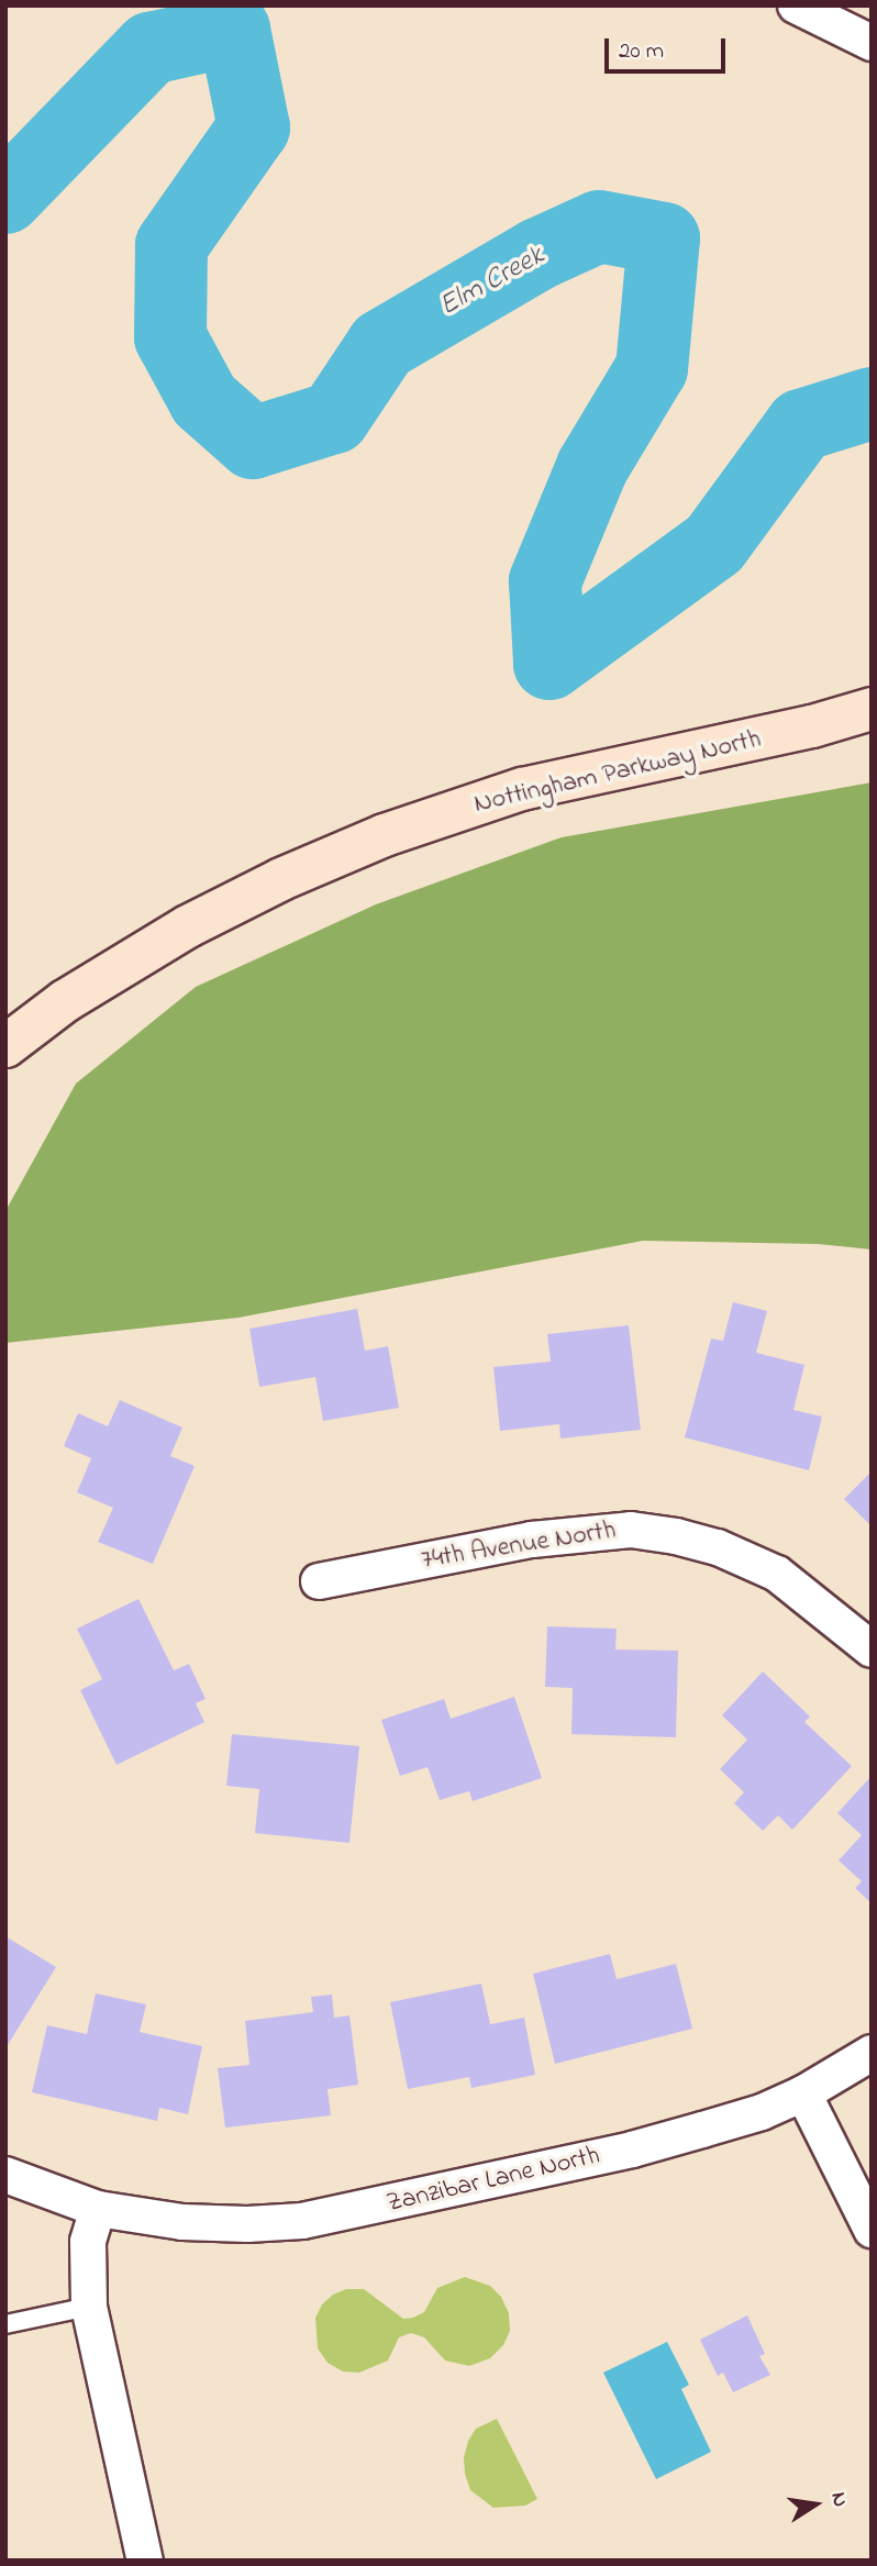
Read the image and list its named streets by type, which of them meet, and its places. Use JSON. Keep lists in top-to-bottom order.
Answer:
{
  "streets": {
    "street": ["Nottingham Parkway North", "74th Avenue North", "Zanzibar Lane North"]
  },
  "water": ["Elm Creek"],
  "scale_bar": "20 m",
  "north": "right"
}
